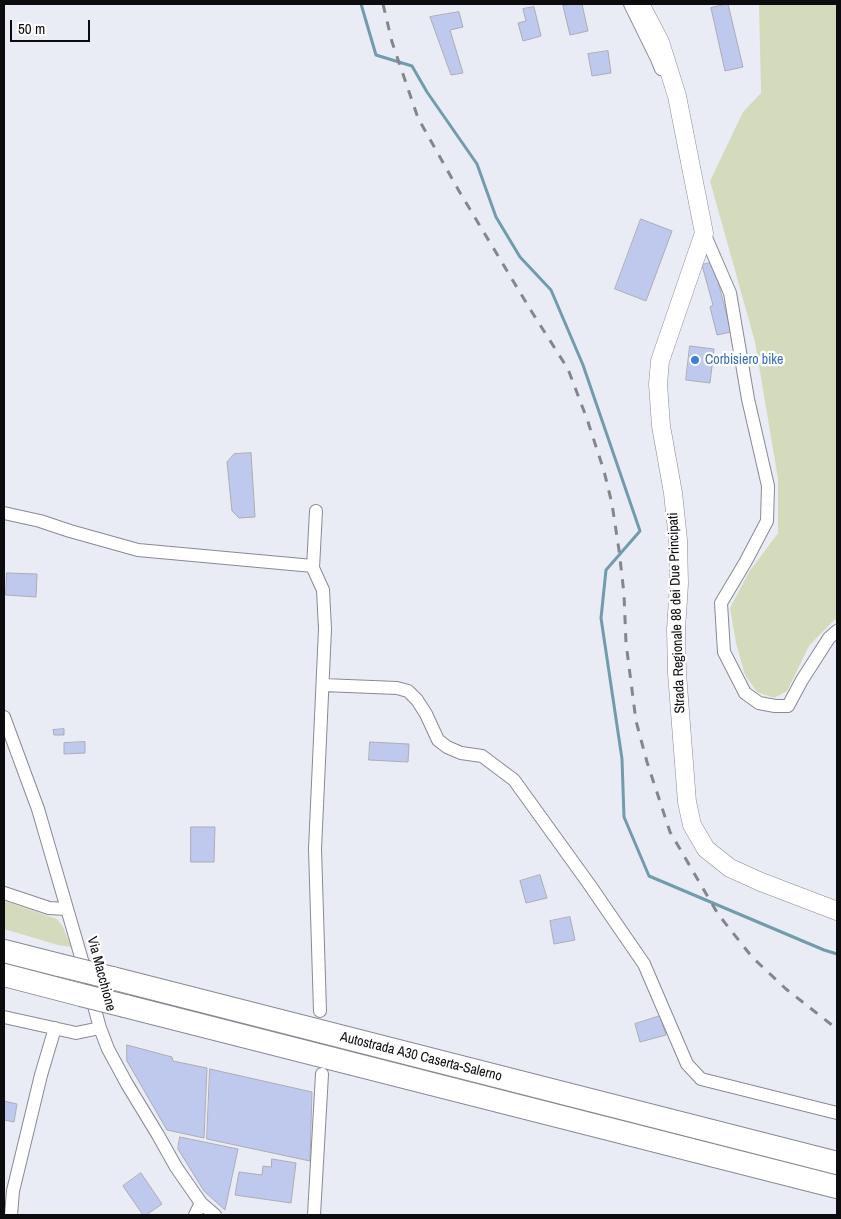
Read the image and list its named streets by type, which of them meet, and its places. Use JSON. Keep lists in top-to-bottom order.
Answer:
{
  "streets": {
    "highway": ["Autostrada A30 Caserta-Salerno"],
    "main road": ["Strada Regionale 88 dei Due Principati"],
    "street": ["Via Macchione"]
  },
  "places": ["Corbisiero bike"],
  "scale_bar": "50 m"
}
